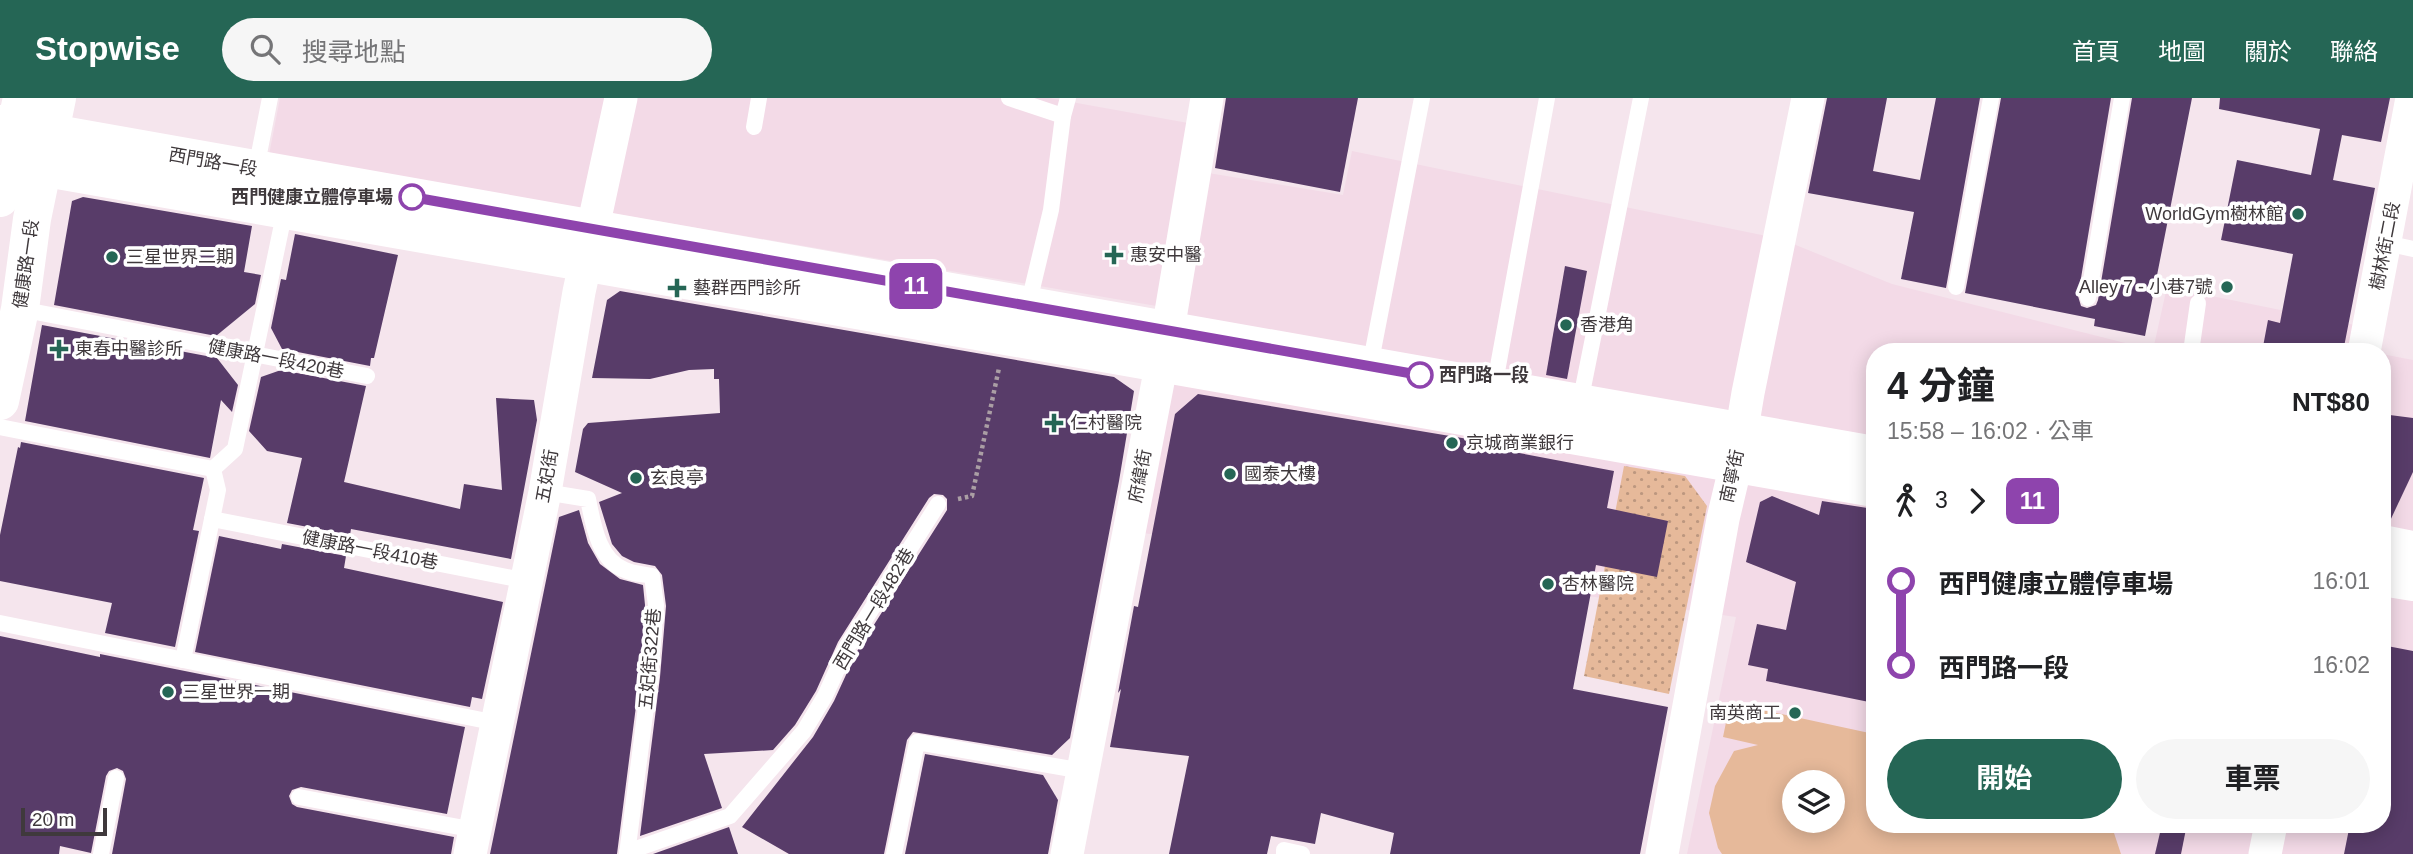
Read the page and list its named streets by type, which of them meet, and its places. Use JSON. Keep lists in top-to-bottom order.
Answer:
{
  "streets": {
    "street": [
      "西門路一段",
      "樹林街二段",
      "健康路一段",
      "五妃街",
      "府緯街",
      "南寧街"
    ],
    "lane": [
      "健康路一段420巷",
      "健康路一段410巷",
      "西門路一段482巷",
      "五妃街322巷"
    ]
  },
  "crossings": [
    ["西門路一段", "健康路一段"],
    ["西門路一段", "五妃街"],
    ["西門路一段", "府緯街"],
    ["西門路一段", "南寧街"],
    ["健康路一段", "健康路一段420巷"],
    ["五妃街", "健康路一段410巷"],
    ["五妃街", "五妃街322巷"],
    ["西門路一段482巷", "五妃街322巷"]
  ],
  "places": {
    "other": [
      "西門健康立體停車場",
      "WorldGym樹林館",
      "三星世界二期",
      "Alley 7 - 小巷7號",
      "香港角",
      "西門路一段",
      "京城商業銀行",
      "國泰大樓",
      "玄良亭",
      "杏林醫院",
      "三星世界一期",
      "南英商工"
    ],
    "health": [
      "惠安中醫",
      "藝群西門診所",
      "東春中醫診所",
      "仁村醫院"
    ]
  },
  "lines": ["bus line 11"],
  "scale_bar": "20 m",
  "page": {
    "header": "Stopwise",
    "search": "搜尋地點",
    "nav": [
      "首頁",
      "地圖",
      "關於",
      "聯絡"
    ],
    "on_map": "11",
    "heading": ["4 分鐘", "15:58 – 16:02 · 公車", "NT$80"],
    "legs": ["3", "11"],
    "list": [
      {
        "name": "西門健康立體停車場",
        "value": "16:01"
      },
      {
        "name": "西門路一段",
        "value": "16:02"
      }
    ],
    "buttons": ["開始", "車票"],
    "scale": "20 m"
  }
}
